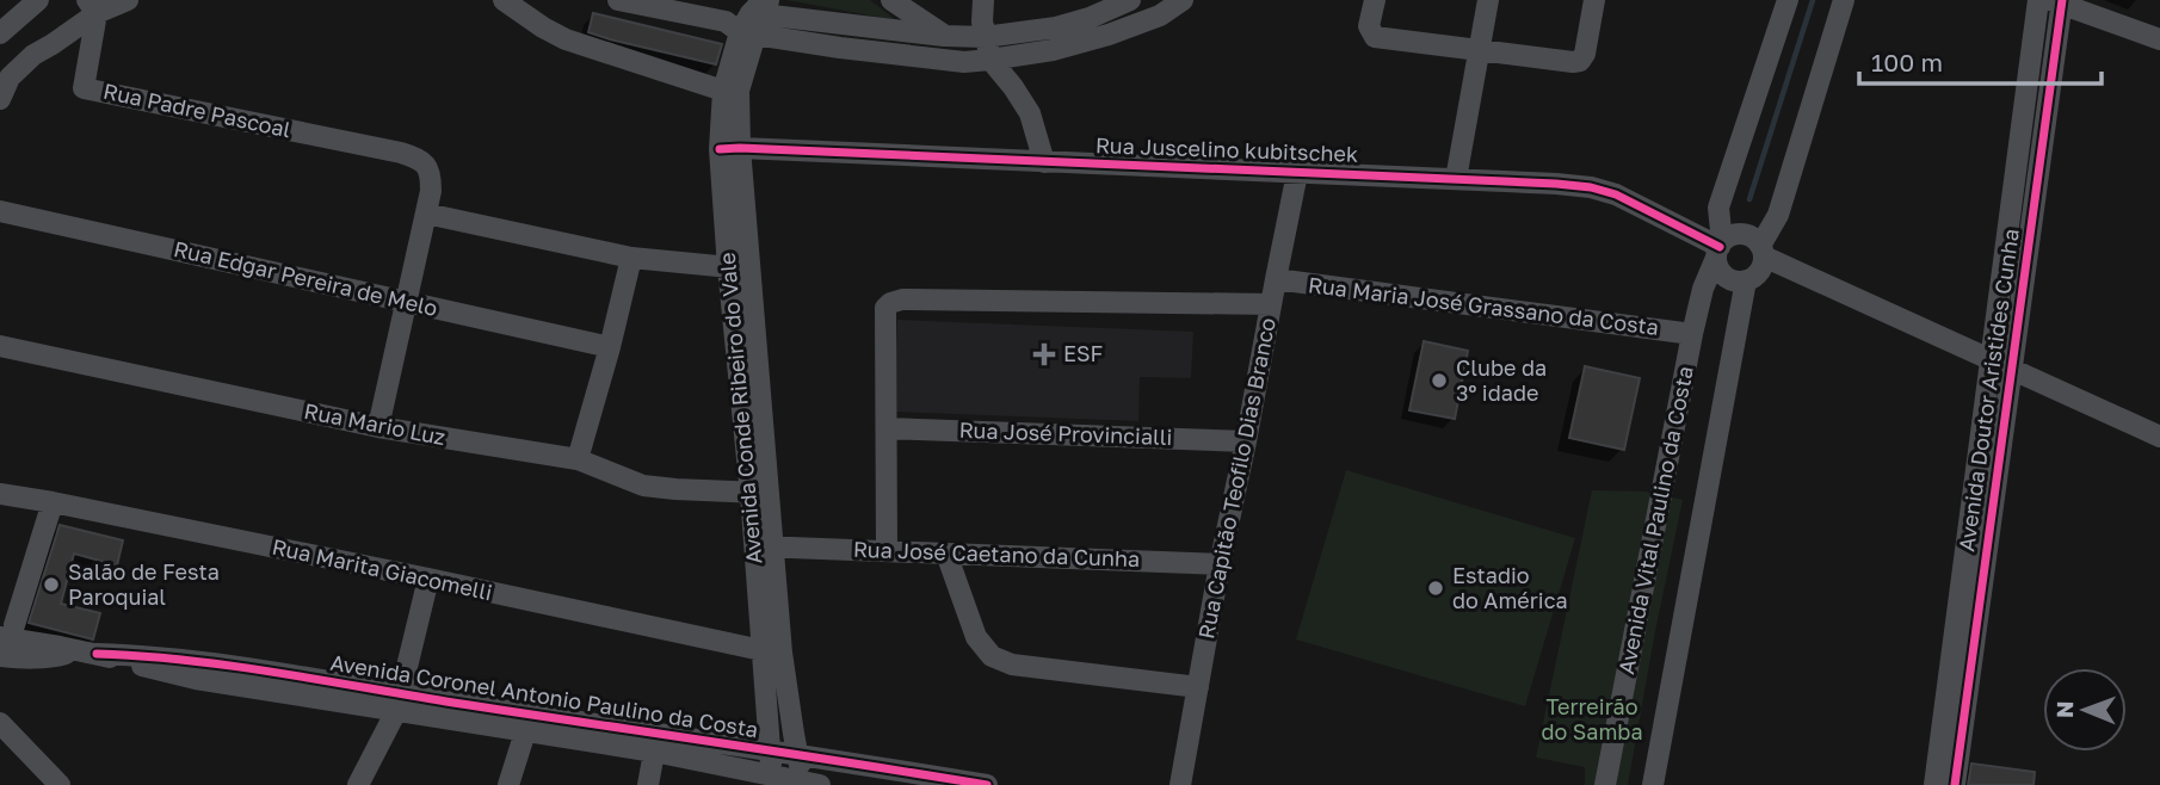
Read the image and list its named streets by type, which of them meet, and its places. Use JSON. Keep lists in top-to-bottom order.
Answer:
{
  "streets": {
    "street": [
      "Rua Padre Pascoal",
      "Rua Juscelino kubitschek",
      "Rua Edgar Pereira de Melo",
      "Rua Maria José Grassano da Costa",
      "Avenida Doutor Aristides Cunha",
      "Avenida Conde Ribeiro do Vale",
      "Rua Mario Luz",
      "Rua José Provincialli",
      "Rua Capitão Teofilo Dias Branco",
      "Avenida Vital Paulino da Costa",
      "Rua José Caetano da Cunha",
      "Rua Marita Giacomelli",
      "Avenida Coronel Antonio Paulino da Costa"
    ]
  },
  "crossings": [
    ["Rua Juscelino kubitschek", "Avenida Conde Ribeiro do Vale"],
    ["Rua Juscelino kubitschek", "Rua Capitão Teofilo Dias Branco"],
    ["Rua Juscelino kubitschek", "Avenida Vital Paulino da Costa"],
    ["Rua Maria José Grassano da Costa", "Rua Capitão Teofilo Dias Branco"],
    ["Rua Maria José Grassano da Costa", "Avenida Vital Paulino da Costa"],
    ["Avenida Conde Ribeiro do Vale", "Rua Mario Luz"],
    ["Avenida Conde Ribeiro do Vale", "Rua José Caetano da Cunha"],
    ["Avenida Conde Ribeiro do Vale", "Rua Marita Giacomelli"],
    ["Avenida Conde Ribeiro do Vale", "Avenida Coronel Antonio Paulino da Costa"],
    ["Rua José Provincialli", "Rua Capitão Teofilo Dias Branco"],
    ["Rua Capitão Teofilo Dias Branco", "Rua José Caetano da Cunha"]
  ],
  "parks": ["Terreirão do Samba"],
  "places": {
    "health": ["ESF"],
    "other": ["Clube da 3º idade", "Salão de Festa Paroquial", "Estadio do América"]
  },
  "scale_bar": "100 m",
  "north": "left"
}
